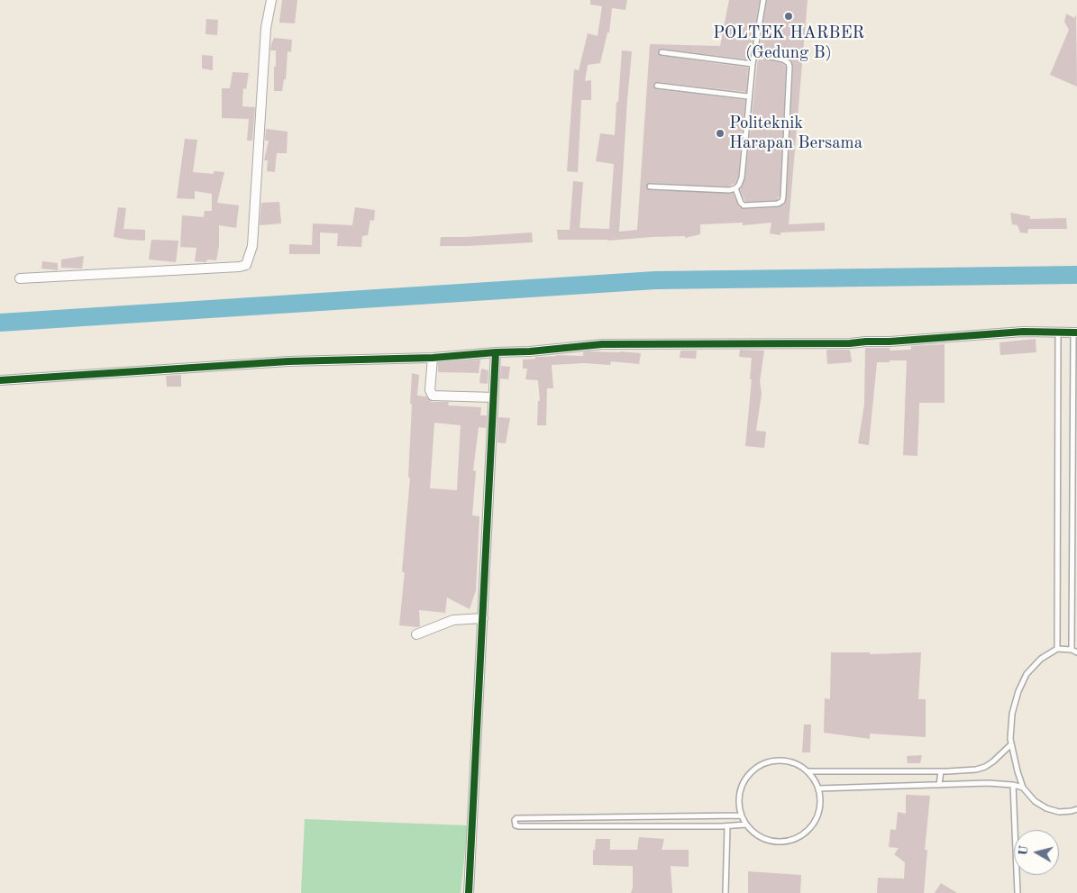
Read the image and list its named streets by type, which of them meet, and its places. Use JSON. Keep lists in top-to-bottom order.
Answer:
{
  "places": ["POLTEK HARBER (Gedung B)", "Politeknik Harapan Bersama"],
  "north": "left"
}
